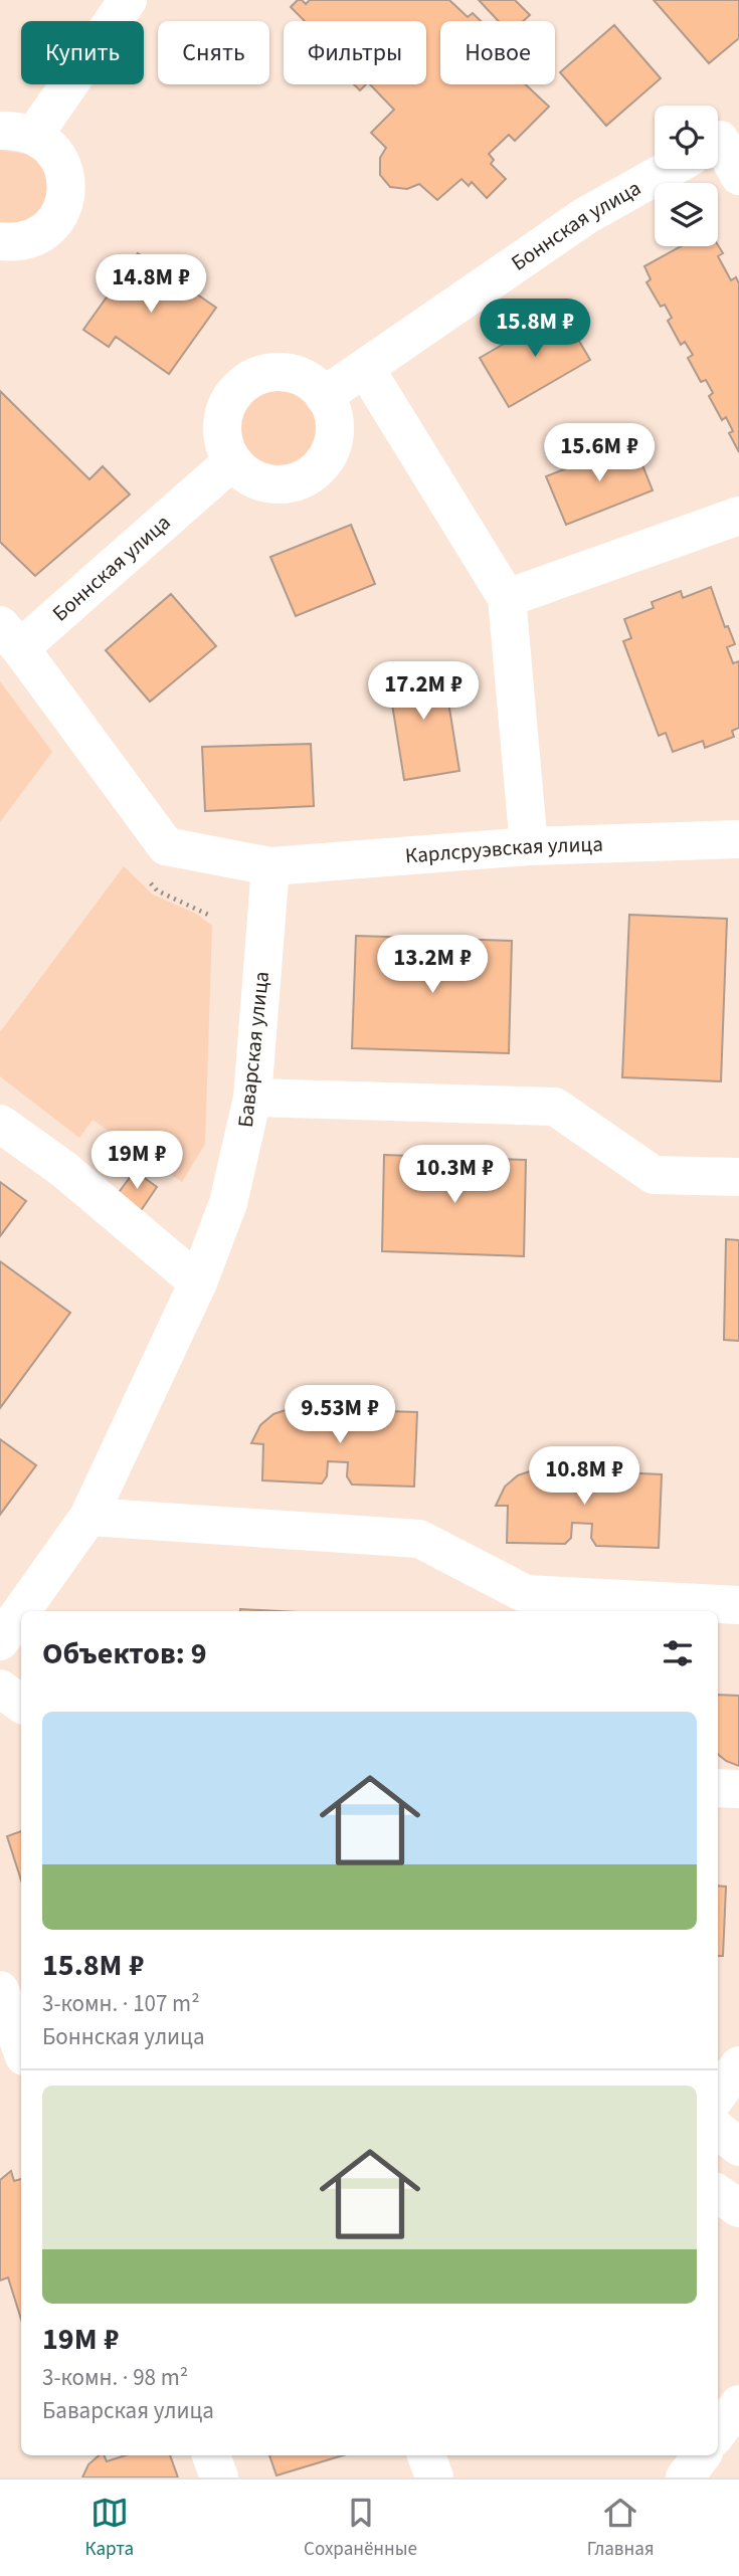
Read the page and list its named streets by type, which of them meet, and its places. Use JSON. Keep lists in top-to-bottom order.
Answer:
{
  "streets": {
    "street": ["Боннская улица", "Карлсруэвская улица", "Баварская улица"]
  },
  "crossings": [
    ["Карлсруэвская улица", "Баварская улица"]
  ],
  "page": {
    "chip": [
      "Купить",
      "Снять",
      "Фильтры",
      "Новое"
    ],
    "price": [
      "14.8M ₽",
      "15.8M ₽",
      "15.6M ₽",
      "17.2M ₽",
      "13.2M ₽",
      "19M ₽",
      "10.3M ₽",
      "9.53M ₽",
      "10.8M ₽"
    ],
    "heading": "Объектов: 9",
    "list": [
      {
        "name": "15.8M ₽",
        "note": "3-комн. · 107 m² · Боннская улица"
      },
      {
        "name": "19M ₽",
        "note": "3-комн. · 98 m² · Баварская улица"
      }
    ],
    "tabs": ["Карта", "Сохранённые", "Главная"]
  }
}
